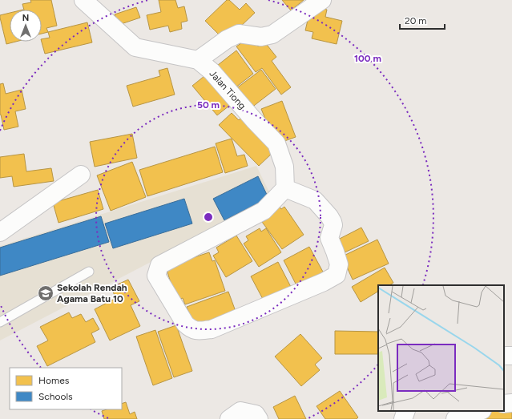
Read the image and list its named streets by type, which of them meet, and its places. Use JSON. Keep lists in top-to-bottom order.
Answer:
{
  "streets": {
    "street": ["Jalan Tiong"]
  },
  "places": {
    "school or university": ["Sekolah Rendah Agama Batu 10"]
  },
  "legend": ["Homes", "Schools"],
  "scale_bar": "20 m",
  "north": "top",
  "rings": ["100 m", "50 m"]
}
